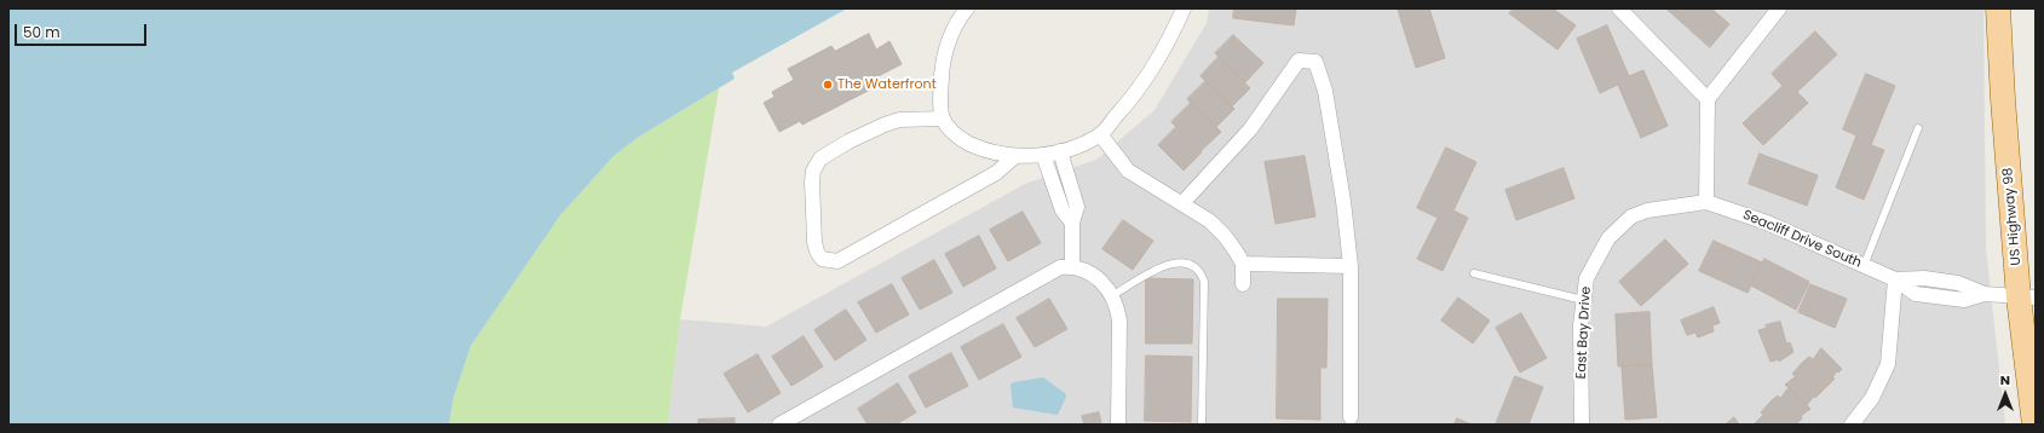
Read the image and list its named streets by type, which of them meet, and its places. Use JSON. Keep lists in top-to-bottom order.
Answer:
{
  "streets": {
    "main road": ["US Highway 98"],
    "street": ["Seacliff Drive South", "East Bay Drive"]
  },
  "crossings": [
    ["US Highway 98", "Seacliff Drive South"],
    ["Seacliff Drive South", "East Bay Drive"]
  ],
  "places": ["The Waterfront"],
  "scale_bar": "50 m",
  "north": "top"
}
